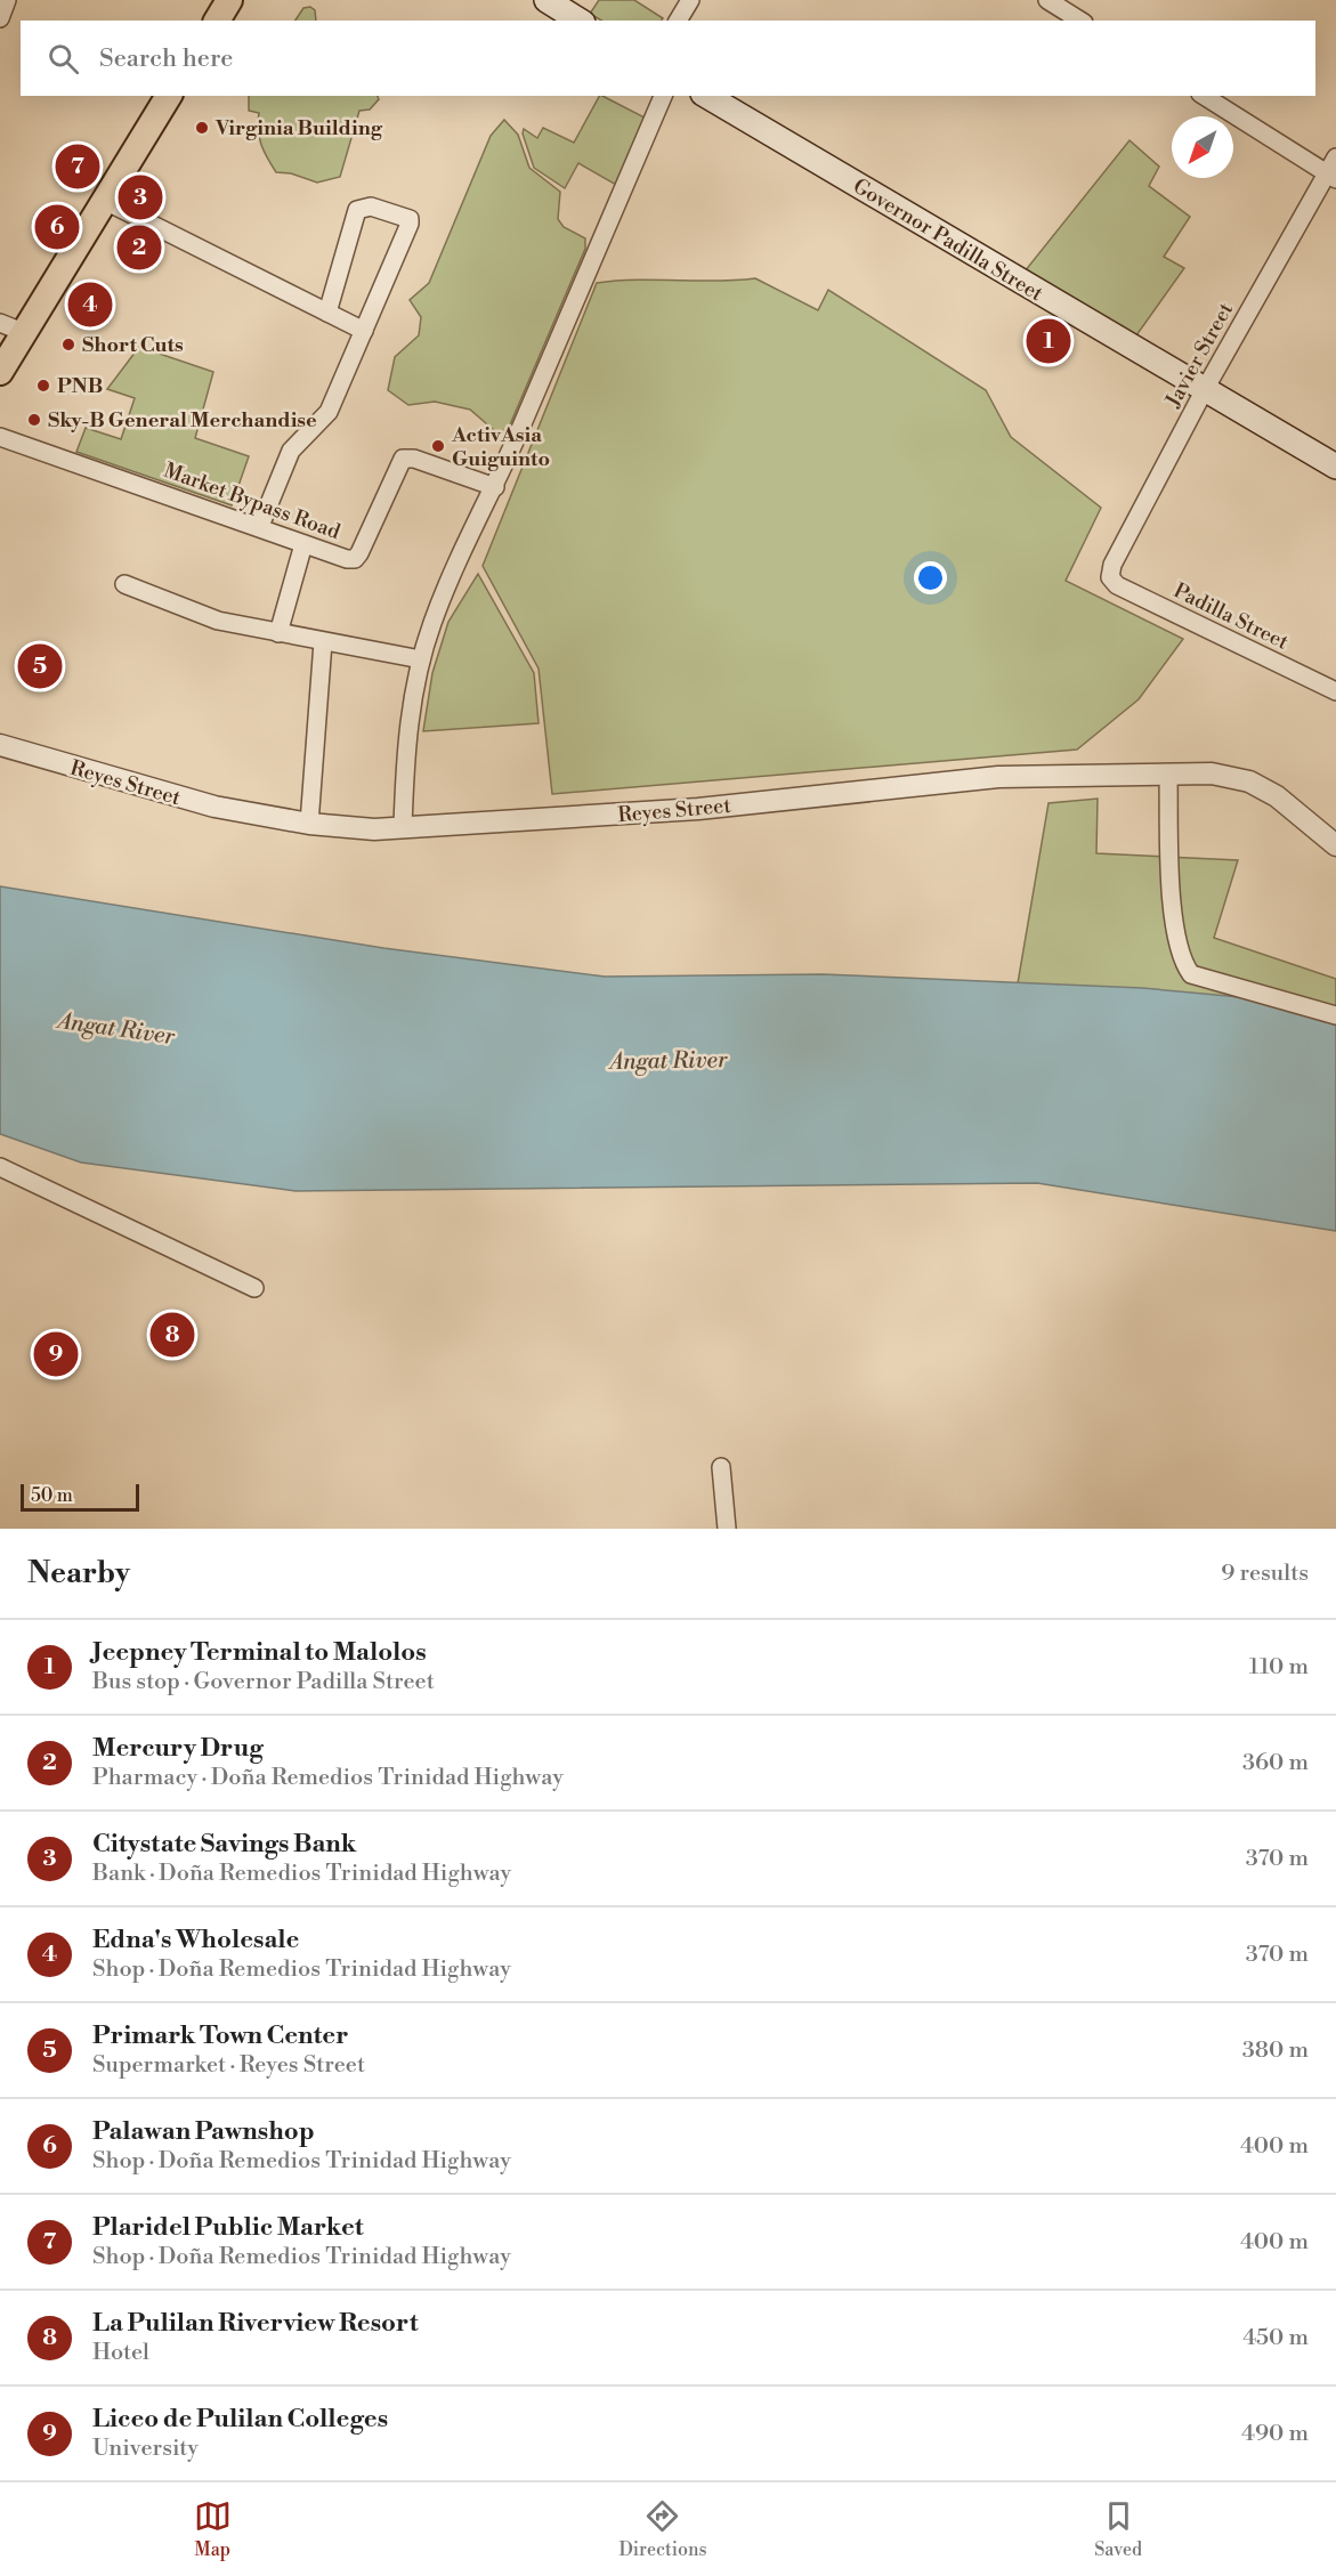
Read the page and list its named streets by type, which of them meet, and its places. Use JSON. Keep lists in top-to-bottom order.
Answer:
{
  "streets": {
    "main road": ["Governor Padilla Street"],
    "street": [
      "Javier Street",
      "Market Bypass Road",
      "Padilla Street",
      "Reyes Street"
    ]
  },
  "crossings": [
    ["Governor Padilla Street", "Javier Street"],
    ["Javier Street", "Padilla Street"]
  ],
  "water": ["Angat River"],
  "places": [
    "Virginia Building",
    "Short Cuts",
    "PNB",
    "Sky-B General Merchandise",
    "ActivAsia Guiguinto"
  ],
  "scale_bar": "50 m",
  "north": "bottom left",
  "page": {
    "search": "Search here",
    "pins": [
      "7",
      "3",
      "6",
      "2",
      "4",
      "1",
      "5",
      "8",
      "9"
    ],
    "scale": "50 m",
    "heading": ["Nearby", "9 results"],
    "list": [
      {
        "mark": "1",
        "name": "Jeepney Terminal to Malolos",
        "note": "Bus stop · Governor Padilla Street",
        "value": "110 m"
      },
      {
        "mark": "2",
        "name": "Mercury Drug",
        "note": "Pharmacy · Doña Remedios Trinidad Highway",
        "value": "360 m"
      },
      {
        "mark": "3",
        "name": "Citystate Savings Bank",
        "note": "Bank · Doña Remedios Trinidad Highway",
        "value": "370 m"
      },
      {
        "mark": "4",
        "name": "Edna's Wholesale",
        "note": "Shop · Doña Remedios Trinidad Highway",
        "value": "370 m"
      },
      {
        "mark": "5",
        "name": "Primark Town Center",
        "note": "Supermarket · Reyes Street",
        "value": "380 m"
      },
      {
        "mark": "6",
        "name": "Palawan Pawnshop",
        "note": "Shop · Doña Remedios Trinidad Highway",
        "value": "400 m"
      },
      {
        "mark": "7",
        "name": "Plaridel Public Market",
        "note": "Shop · Doña Remedios Trinidad Highway",
        "value": "400 m"
      },
      {
        "mark": "8",
        "name": "La Pulilan Riverview Resort",
        "note": "Hotel",
        "value": "450 m"
      },
      {
        "mark": "9",
        "name": "Liceo de Pulilan Colleges",
        "note": "University",
        "value": "490 m"
      }
    ],
    "nav": ["Map", "Directions", "Saved"]
  }
}
